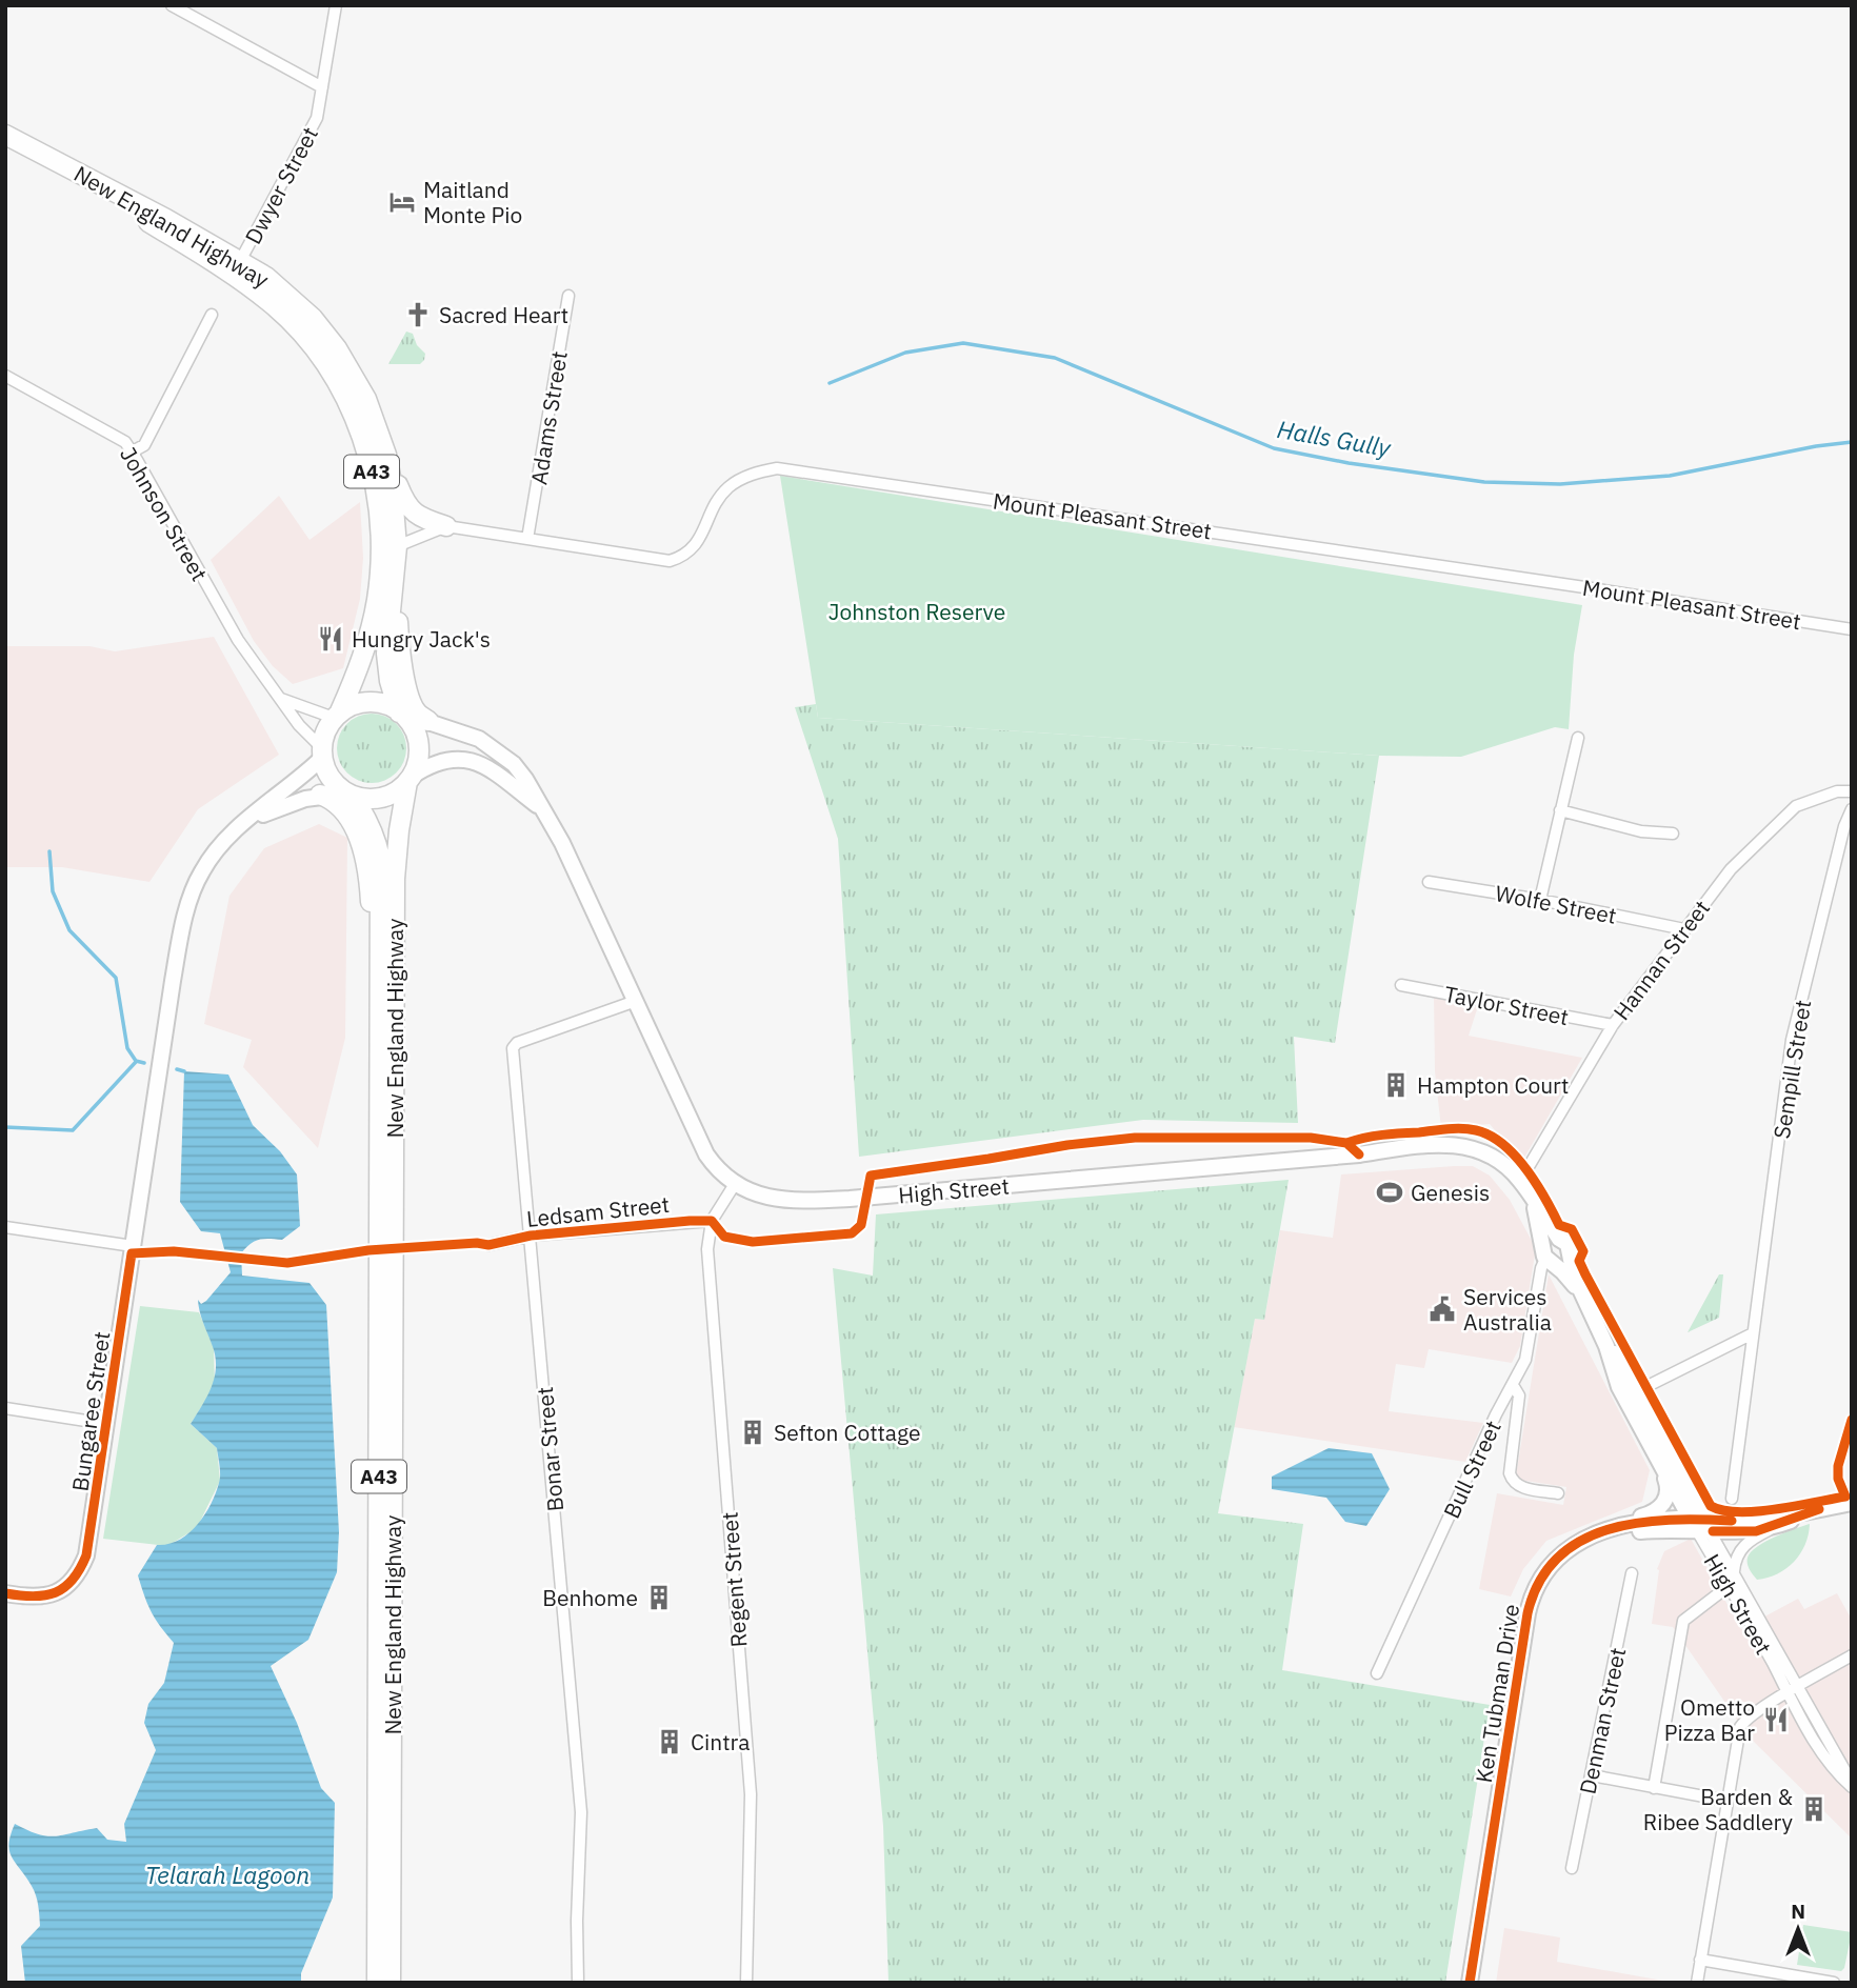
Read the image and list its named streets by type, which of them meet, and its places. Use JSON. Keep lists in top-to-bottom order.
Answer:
{
  "streets": {
    "highway": ["New England Highway", "A43"],
    "main road": ["High Street", "Bungaree Street", "Ken Tubman Drive"],
    "street": [
      "Dwyer Street",
      "Adams Street",
      "Johnson Street",
      "Mount Pleasant Street",
      "Wolfe Street",
      "Hannan Street",
      "Taylor Street",
      "Sempill Street",
      "Ledsam Street",
      "Bonar Street",
      "Bull Street",
      "Regent Street",
      "Denman Street"
    ]
  },
  "crossings": [
    ["Dwyer Street", "New England Highway"],
    ["New England Highway", "A43"],
    ["New England Highway", "Johnson Street"],
    ["New England Highway", "High Street"],
    ["New England Highway", "Bungaree Street"],
    ["Adams Street", "Mount Pleasant Street"],
    ["A43", "Johnson Street"],
    ["A43", "High Street"],
    ["A43", "Bungaree Street"],
    ["Johnson Street", "High Street"],
    ["Johnson Street", "Bungaree Street"],
    ["Wolfe Street", "Hannan Street"],
    ["Hannan Street", "Taylor Street"],
    ["Hannan Street", "High Street"],
    ["High Street", "Bungaree Street"],
    ["High Street", "Bonar Street"],
    ["High Street", "Bull Street"],
    ["High Street", "Regent Street"],
    ["High Street", "Ken Tubman Drive"],
    ["Ledsam Street", "Bonar Street"],
    ["Ledsam Street", "Regent Street"]
  ],
  "water": ["Halls Gully", "Telarah Lagoon"],
  "parks": ["Johnston Reserve"],
  "places": {
    "hotel": ["Maitland Monte Pio"],
    "church": ["Sacred Heart"],
    "restaurant": ["Hungry Jack's", "Ometto Pizza Bar"],
    "building": [
      "Hampton Court",
      "Sefton Cottage",
      "Benhome",
      "Cintra",
      "Barden & Ribee Saddlery"
    ],
    "sports": ["Genesis"],
    "public building": ["Services Australia"]
  },
  "north": "top"
}
